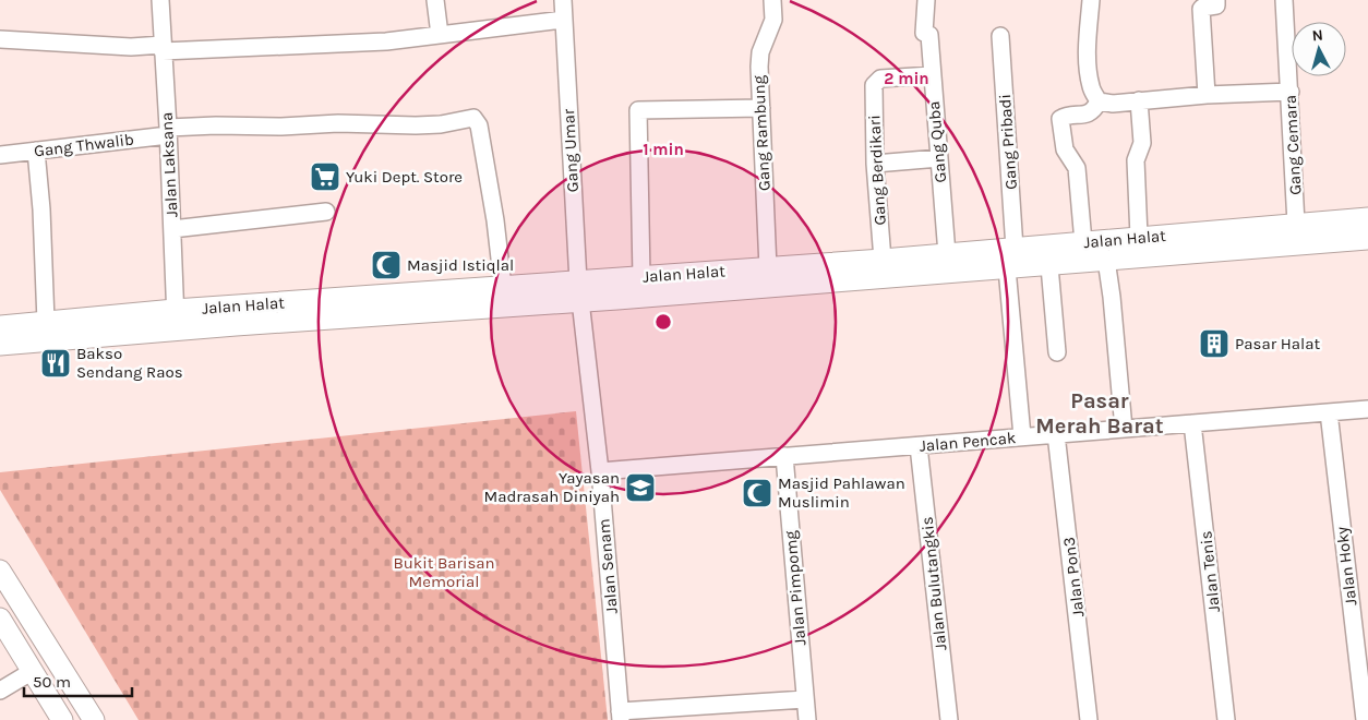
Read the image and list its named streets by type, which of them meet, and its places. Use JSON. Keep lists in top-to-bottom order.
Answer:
{
  "streets": {
    "main road": ["Jalan Halat"],
    "street": [
      "Gang Rambung",
      "Gang Quba",
      "Gang Pribadi",
      "Gang Thwalib",
      "Gang Cemara",
      "Gang Umar",
      "Jalan Laksana",
      "Gang Berdikari",
      "Jalan Pencak",
      "Jalan Senam",
      "Jalan Hoky",
      "Jalan Tenis",
      "Jalan Pon3",
      "Jalan Bulutangkis",
      "Jalan Pimpomg"
    ]
  },
  "crossings": [
    ["Gang Rambung", "Jalan Halat"],
    ["Gang Quba", "Gang Berdikari"],
    ["Gang Quba", "Jalan Halat"],
    ["Gang Pribadi", "Jalan Halat"],
    ["Gang Thwalib", "Jalan Laksana"],
    ["Gang Thwalib", "Jalan Halat"],
    ["Gang Cemara", "Jalan Halat"],
    ["Gang Umar", "Jalan Halat"],
    ["Gang Umar", "Jalan Senam"],
    ["Jalan Laksana", "Jalan Halat"],
    ["Gang Berdikari", "Jalan Halat"],
    ["Jalan Halat", "Jalan Senam"],
    ["Jalan Pencak", "Jalan Senam"],
    ["Jalan Pencak", "Jalan Hoky"],
    ["Jalan Pencak", "Jalan Tenis"],
    ["Jalan Pencak", "Jalan Pon3"],
    ["Jalan Pencak", "Jalan Bulutangkis"],
    ["Jalan Pencak", "Jalan Pimpomg"]
  ],
  "districts": ["Pasar Merah Barat"],
  "parks": ["Bukit Barisan Memorial"],
  "places": {
    "supermarket": ["Yuki Dept. Store"],
    "mosque": ["Masjid Istiqlal", "Masjid Pahlawan Muslimin"],
    "building": ["Pasar Halat"],
    "restaurant": ["Bakso Sendang Raos"],
    "school or university": ["Yayasan Madrasah Diniyah"]
  },
  "scale_bar": "50 m",
  "north": "top",
  "rings": ["2 min", "1 min"]
}
